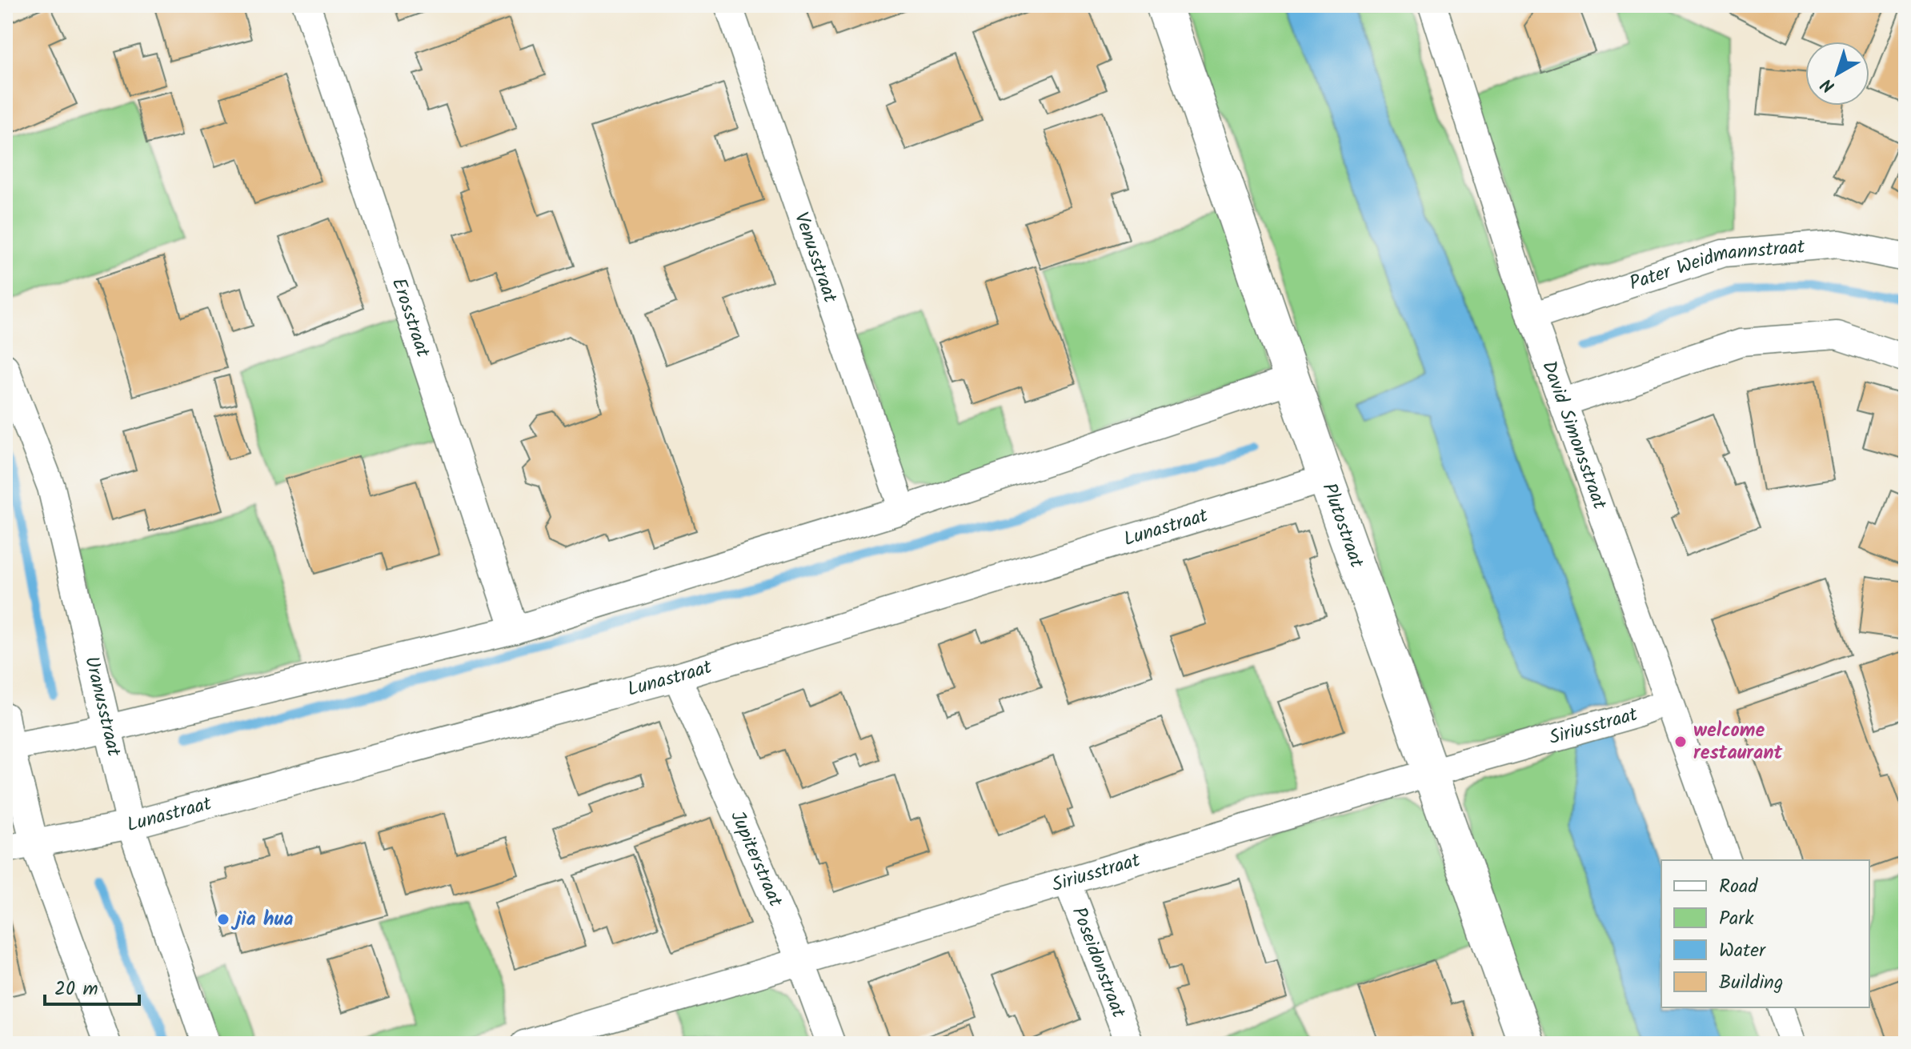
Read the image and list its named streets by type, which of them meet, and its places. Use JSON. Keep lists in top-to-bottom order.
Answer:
{
  "streets": {
    "street": [
      "Venusstraat",
      "Pater Weidmannstraat",
      "Erosstraat",
      "David Simonsstraat",
      "Plutostraat",
      "Lunastraat",
      "Uranusstraat",
      "Siriusstraat",
      "Jupiterstraat",
      "Poseidonstraat"
    ]
  },
  "crossings": [
    ["Pater Weidmannstraat", "David Simonsstraat"],
    ["David Simonsstraat", "Siriusstraat"],
    ["Plutostraat", "Lunastraat"],
    ["Plutostraat", "Siriusstraat"],
    ["Lunastraat", "Uranusstraat"],
    ["Lunastraat", "Jupiterstraat"],
    ["Siriusstraat", "Jupiterstraat"],
    ["Siriusstraat", "Poseidonstraat"]
  ],
  "places": ["welcome restaurant", "jia hua"],
  "legend": [
    "Road",
    "Park",
    "Water",
    "Building"
  ],
  "scale_bar": "20 m",
  "north": "bottom left"
}
